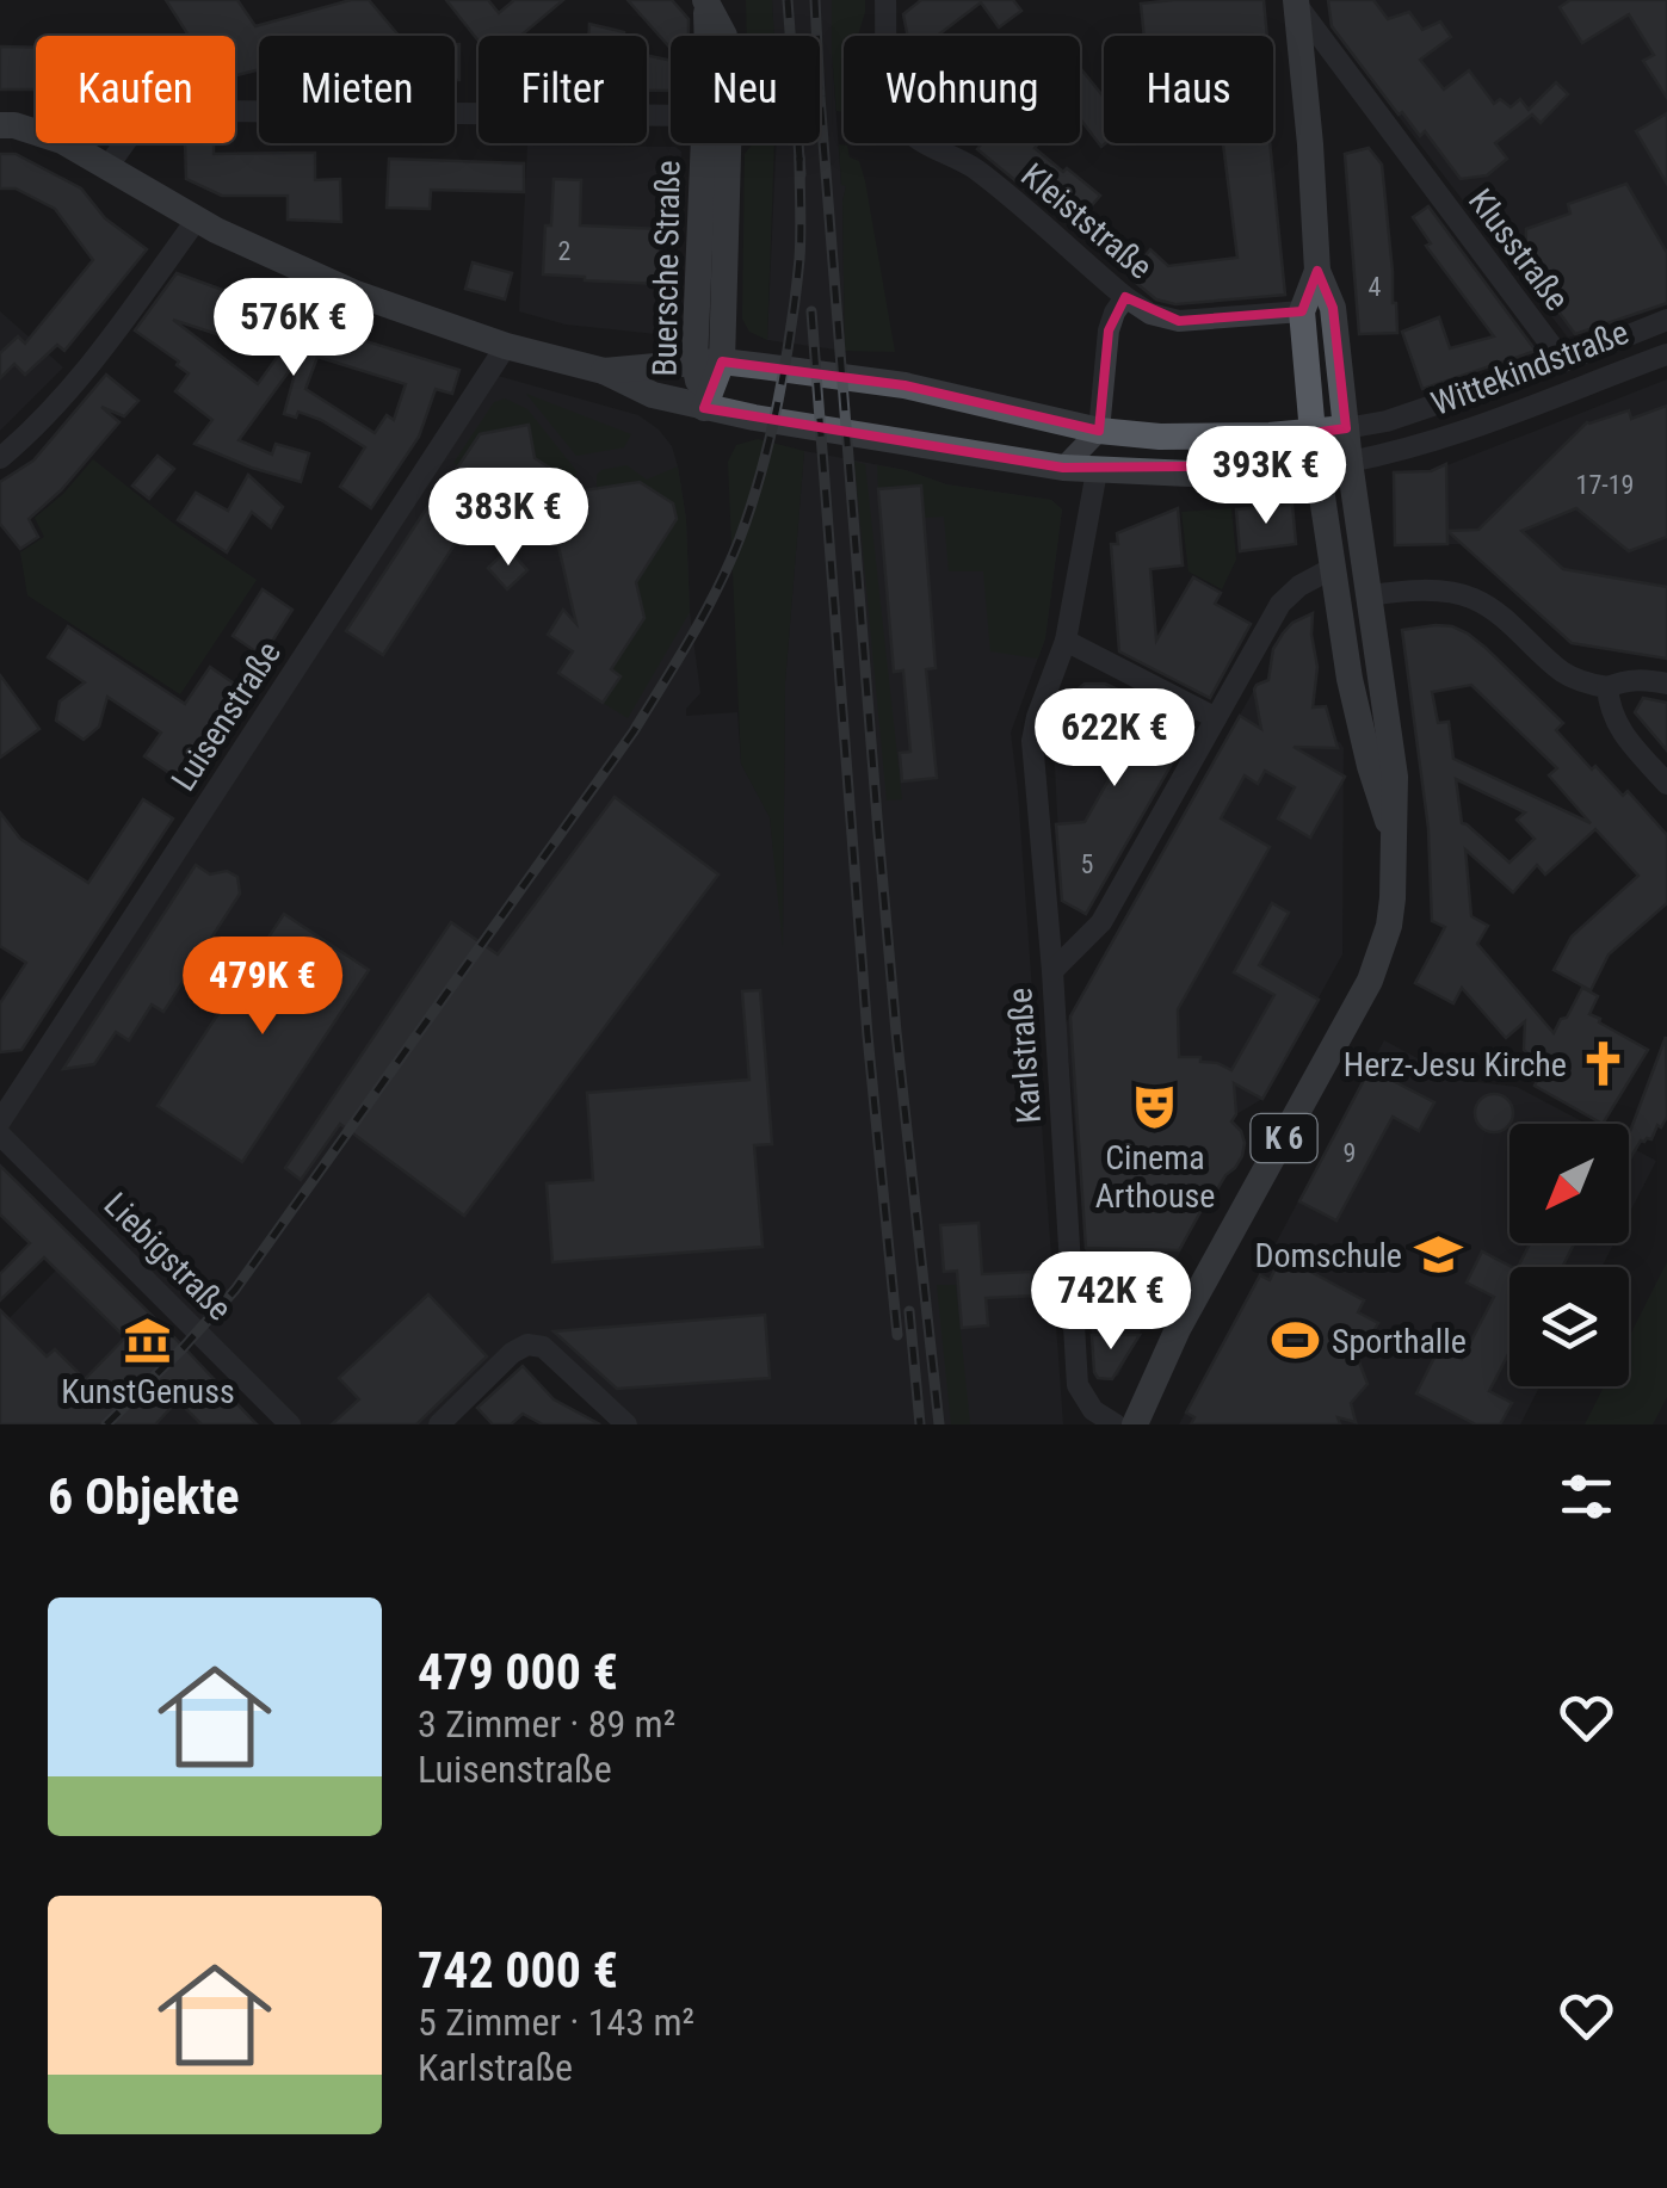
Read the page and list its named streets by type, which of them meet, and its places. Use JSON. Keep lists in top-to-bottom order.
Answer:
{
  "streets": {
    "main road": ["Buersche Straße", "Wittekindstraße", "K 6"],
    "street": [
      "Kleiststraße",
      "Klusstraße",
      "Luisenstraße",
      "Karlstraße",
      "Liebigstraße"
    ]
  },
  "crossings": [
    ["Klusstraße", "Wittekindstraße"],
    ["Buersche Straße", "Wittekindstraße"],
    ["Wittekindstraße", "Karlstraße"],
    ["Wittekindstraße", "K 6"]
  ],
  "places": {
    "church": ["Herz-Jesu Kirche"],
    "theatre": ["Cinema Arthouse"],
    "school or university": ["Domschule"],
    "museum": ["KunstGenuss"],
    "sports": ["Sporthalle"]
  },
  "house_numbers": [
    "2",
    "4",
    "17-19",
    "5",
    "9"
  ],
  "north": "bottom left",
  "page": {
    "chip": [
      "Kaufen",
      "Mieten",
      "Filter",
      "Neu",
      "Wohnung",
      "Haus"
    ],
    "price": [
      "576K €",
      "393K €",
      "383K €",
      "622K €",
      "479K €",
      "742K €"
    ],
    "heading": "6 Objekte",
    "list": [
      {
        "name": "479 000 €",
        "note": "3 Zimmer · 89 m² · Luisenstraße"
      },
      {
        "name": "742 000 €",
        "note": "5 Zimmer · 143 m² · Karlstraße"
      }
    ]
  }
}
